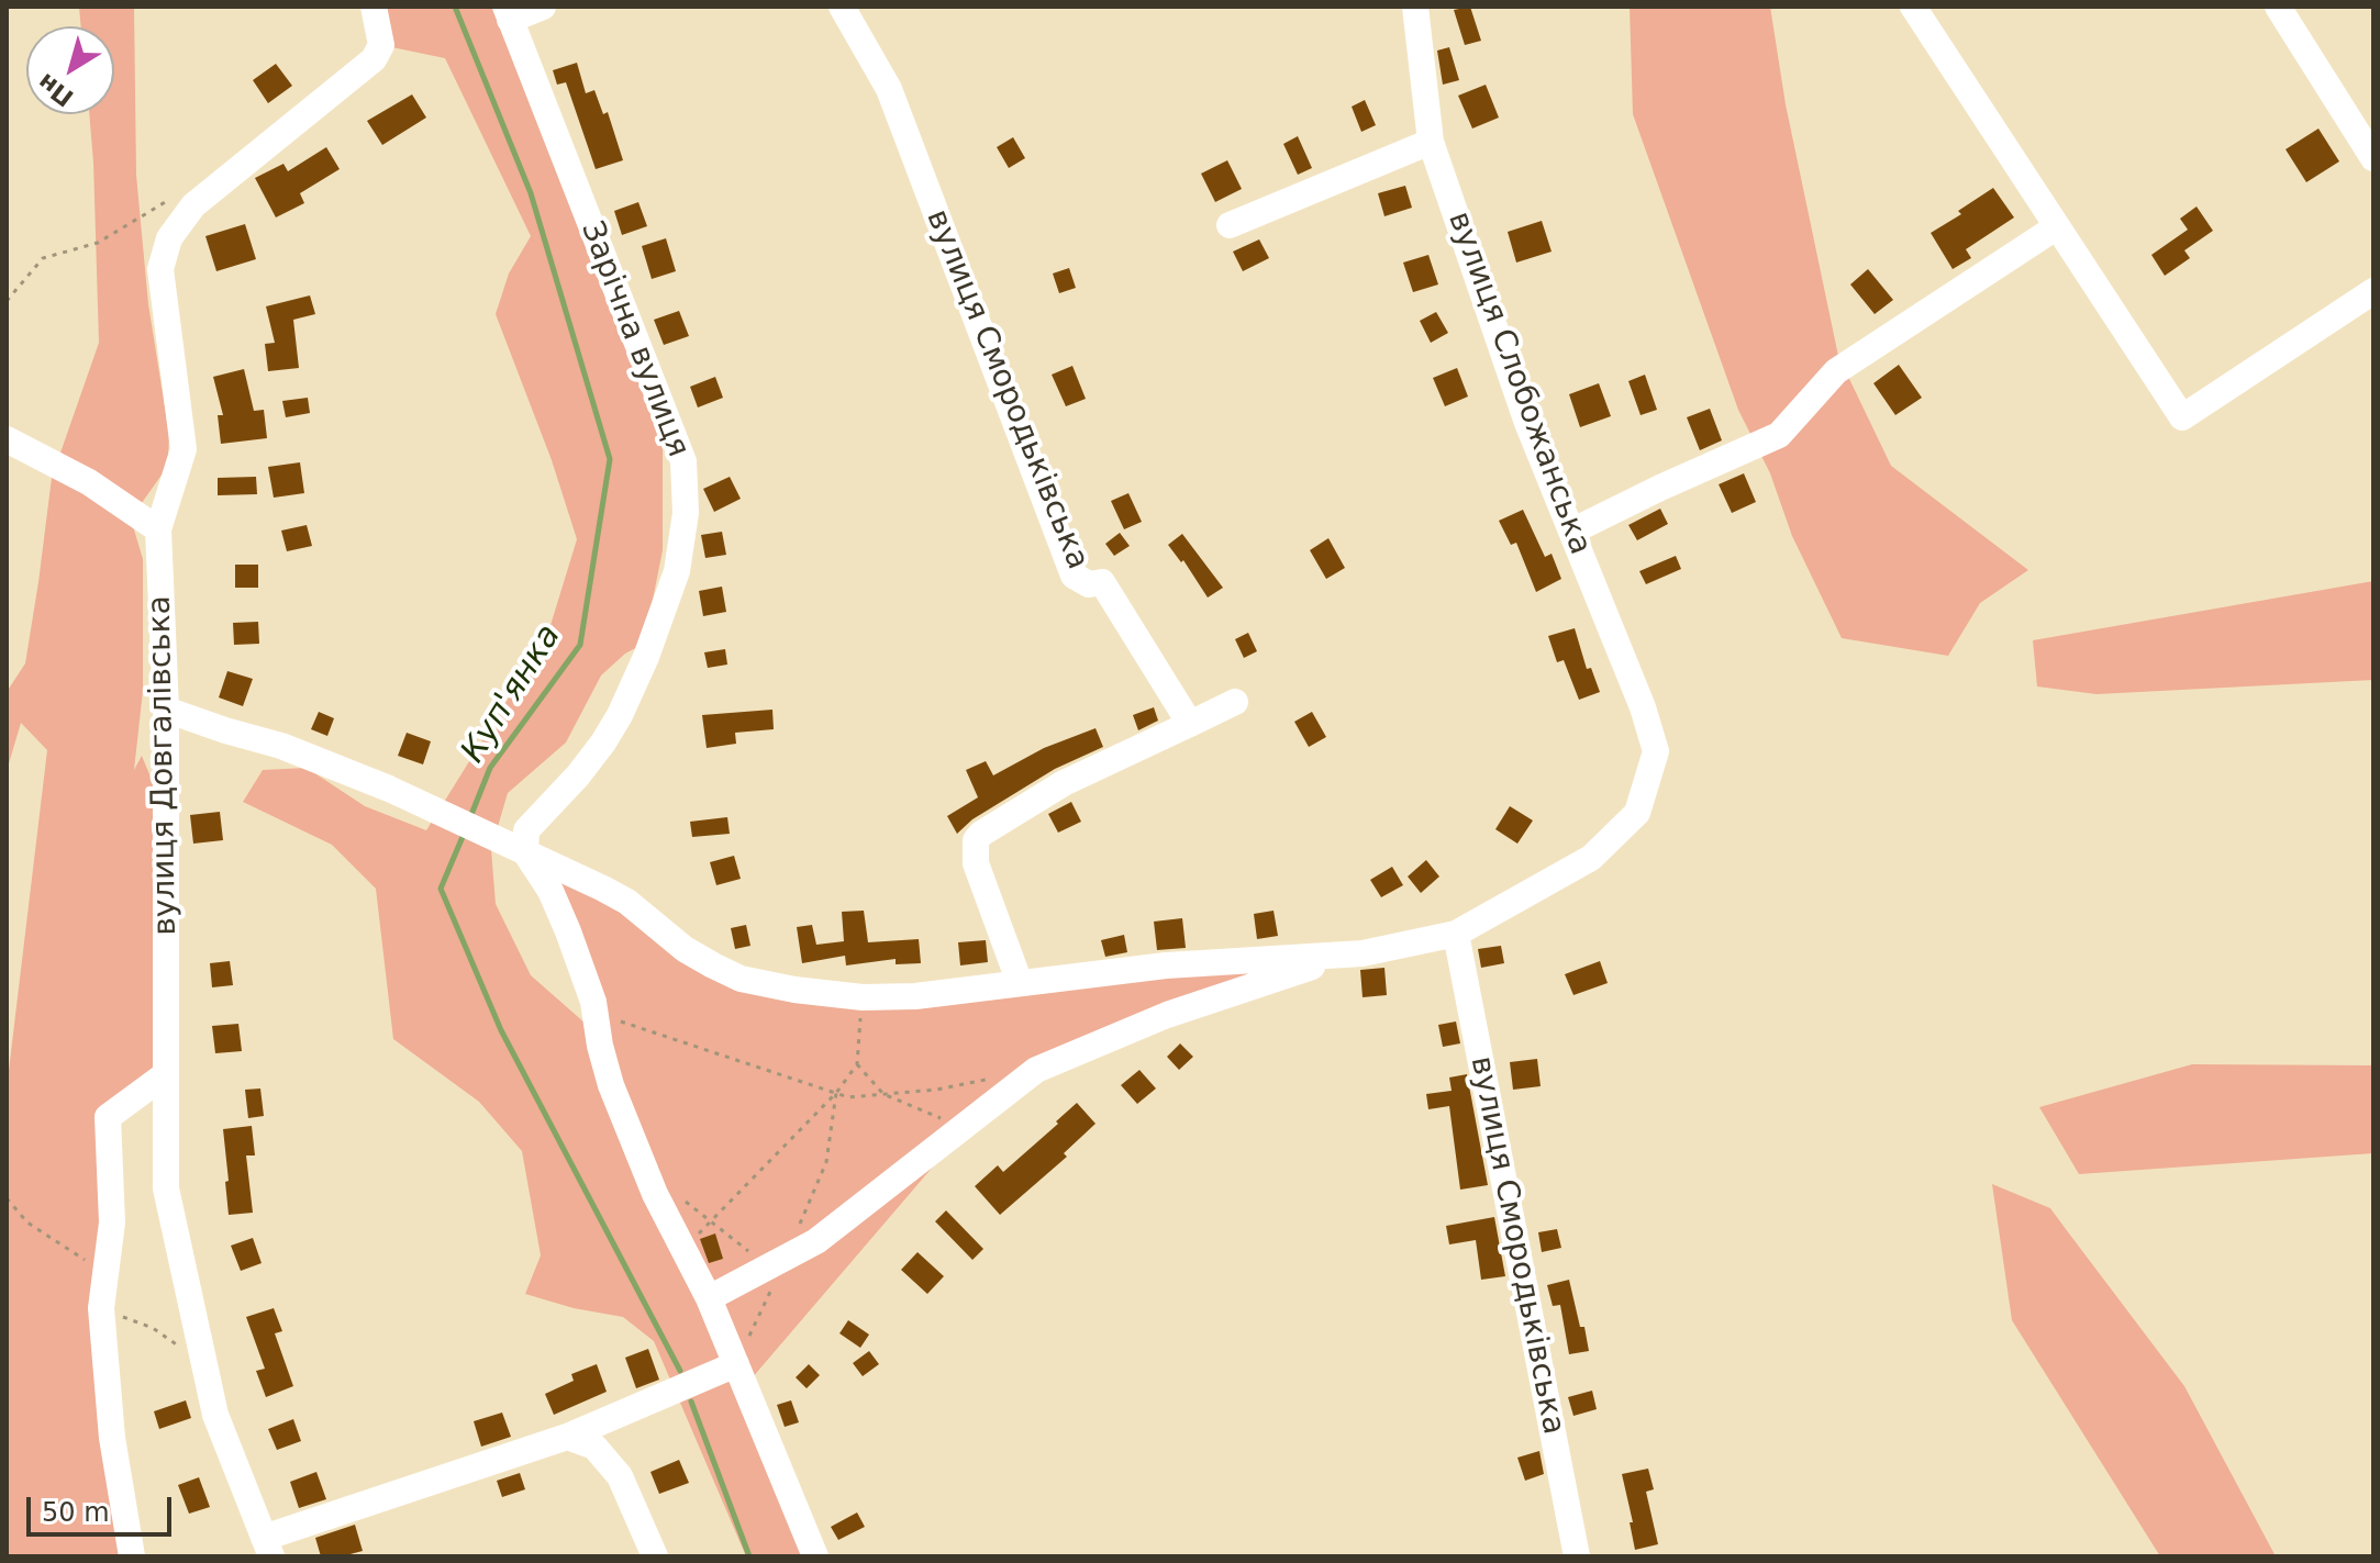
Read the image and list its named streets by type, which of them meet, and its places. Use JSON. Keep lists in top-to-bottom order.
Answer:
{
  "streets": {
    "street": [
      "Зарічна вулиця",
      "вулиця Слобожанська",
      "вулиця Смородьківська",
      "вулиця Довгалівська"
    ]
  },
  "crossings": [
    ["вулиця Слобожанська", "вулиця Смородьківська"]
  ],
  "water": ["Куп'янка"],
  "scale_bar": "50 m",
  "north": "bottom left"
}
